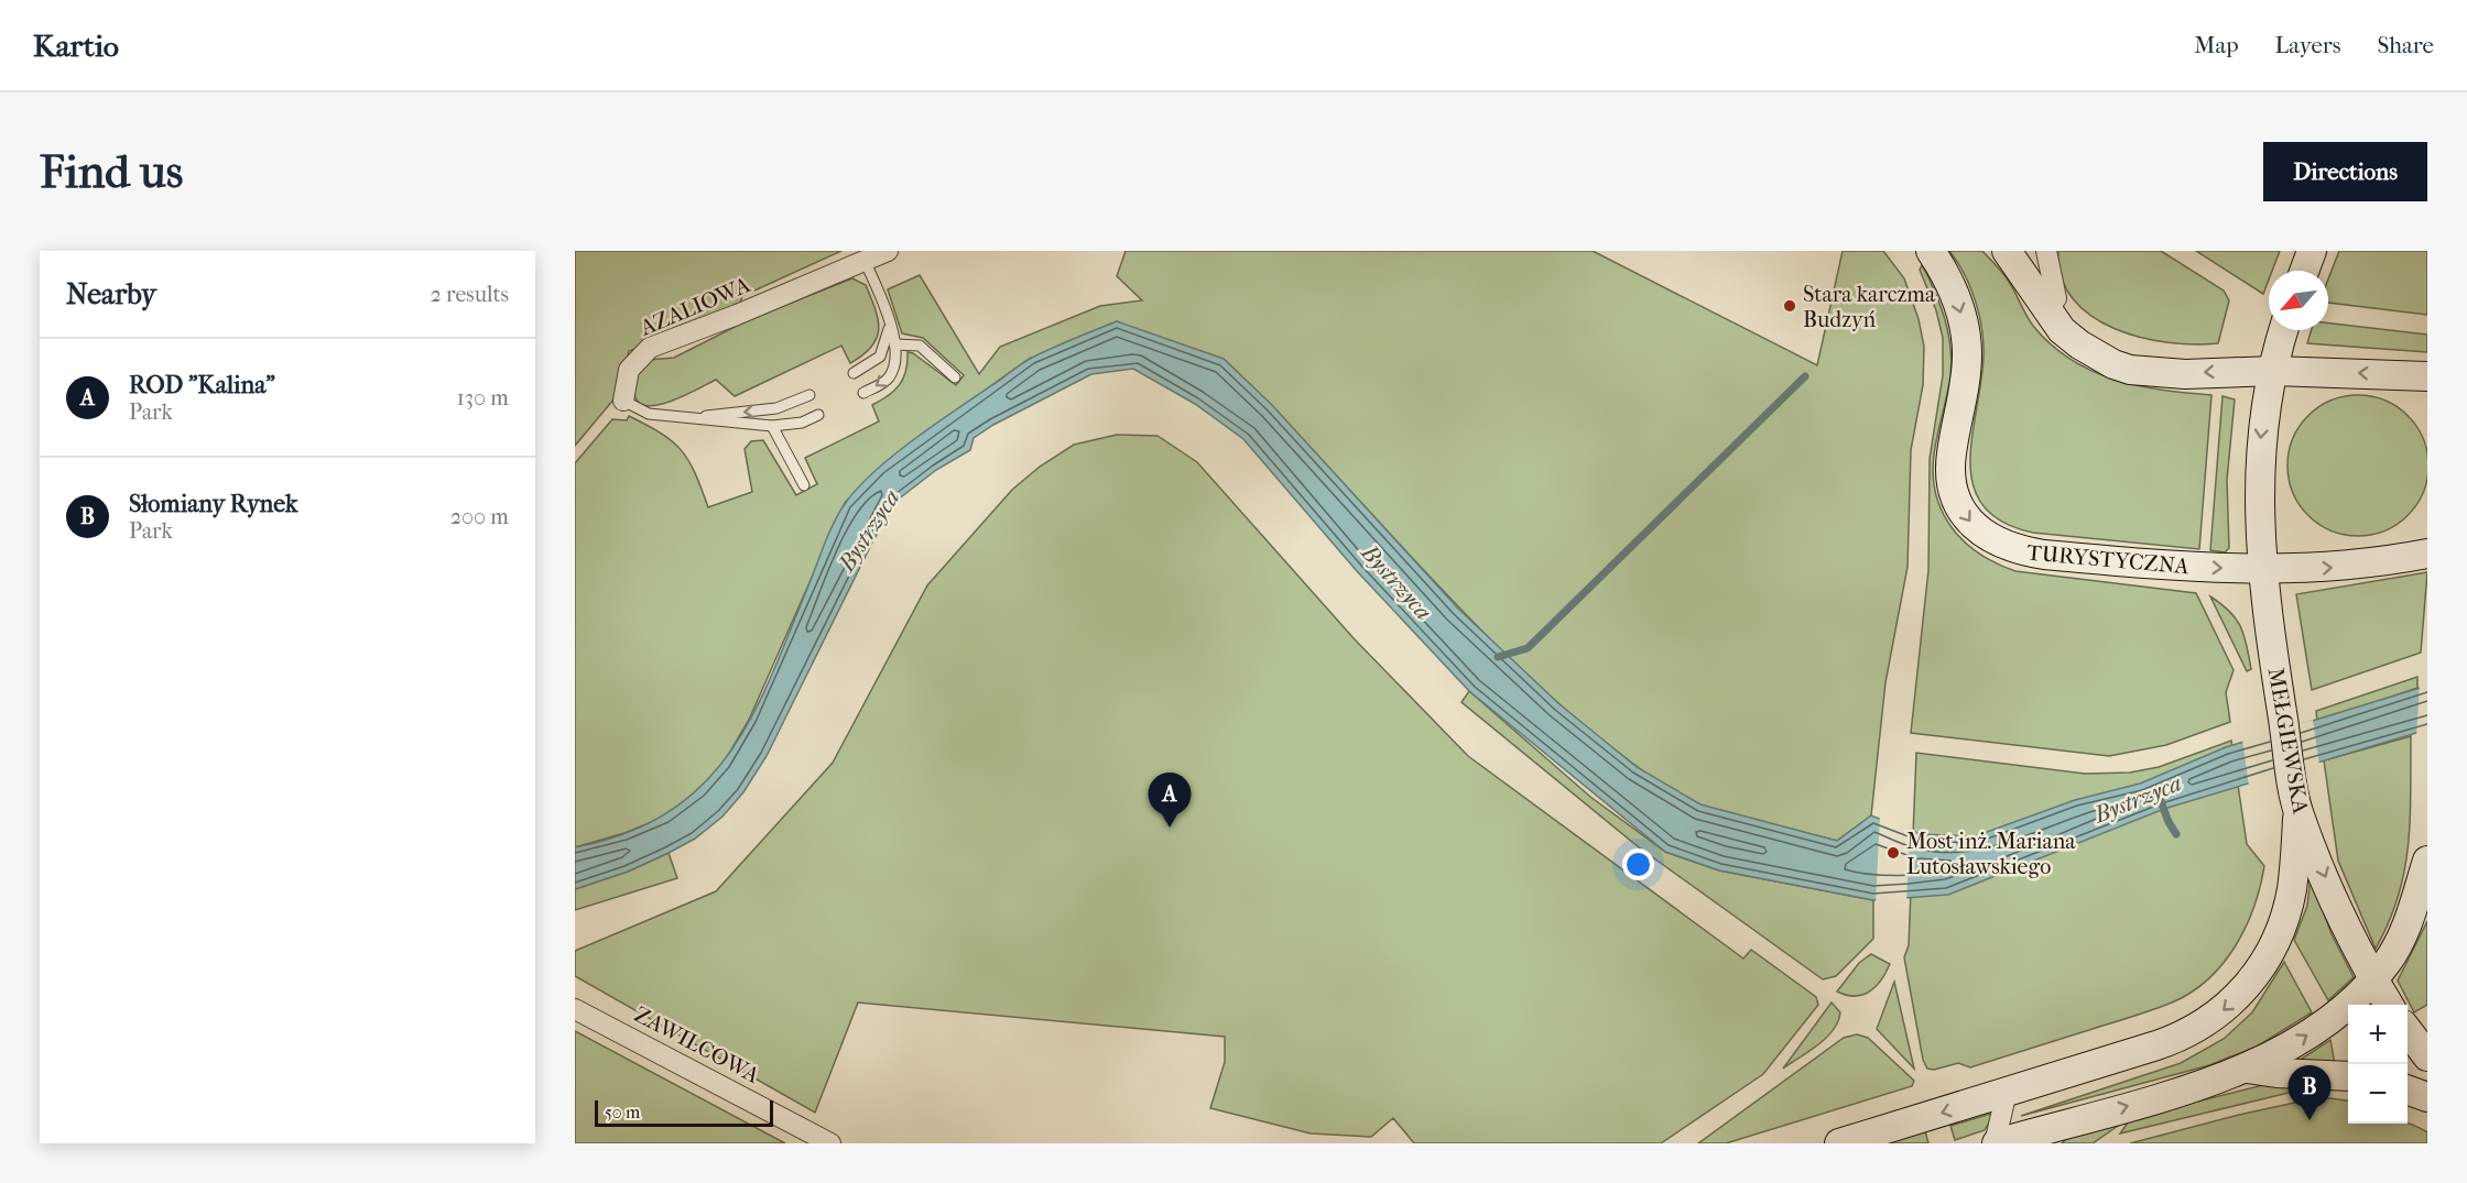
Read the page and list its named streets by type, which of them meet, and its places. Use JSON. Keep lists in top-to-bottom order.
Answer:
{
  "streets": {
    "main road": ["TURYSTYCZNA", "MEŁGIEWSKA"],
    "street": ["AZALIOWA", "ZAWILCOWA"]
  },
  "crossings": [
    ["TURYSTYCZNA", "MEŁGIEWSKA"]
  ],
  "one_way": ["MEŁGIEWSKA"],
  "water": ["Bystrzyca"],
  "places": ["Stara karczma Budzyń", "Most inż. Mariana Lutosławskiego"],
  "scale_bar": "50 m",
  "north": "bottom left",
  "page": {
    "header": "Kartio",
    "nav": ["Map", "Layers", "Share"],
    "buttons": "Directions",
    "title": "Find us",
    "heading": ["Nearby", "2 results"],
    "list": [
      {
        "mark": "A",
        "name": "ROD \"Kalina\"",
        "note": "Park",
        "value": "130 m"
      },
      {
        "mark": "B",
        "name": "Słomiany Rynek",
        "note": "Park",
        "value": "200 m"
      }
    ],
    "pins": ["A", "B"],
    "map_buttons": ["+", "−"],
    "scale": "50 m"
  }
}
